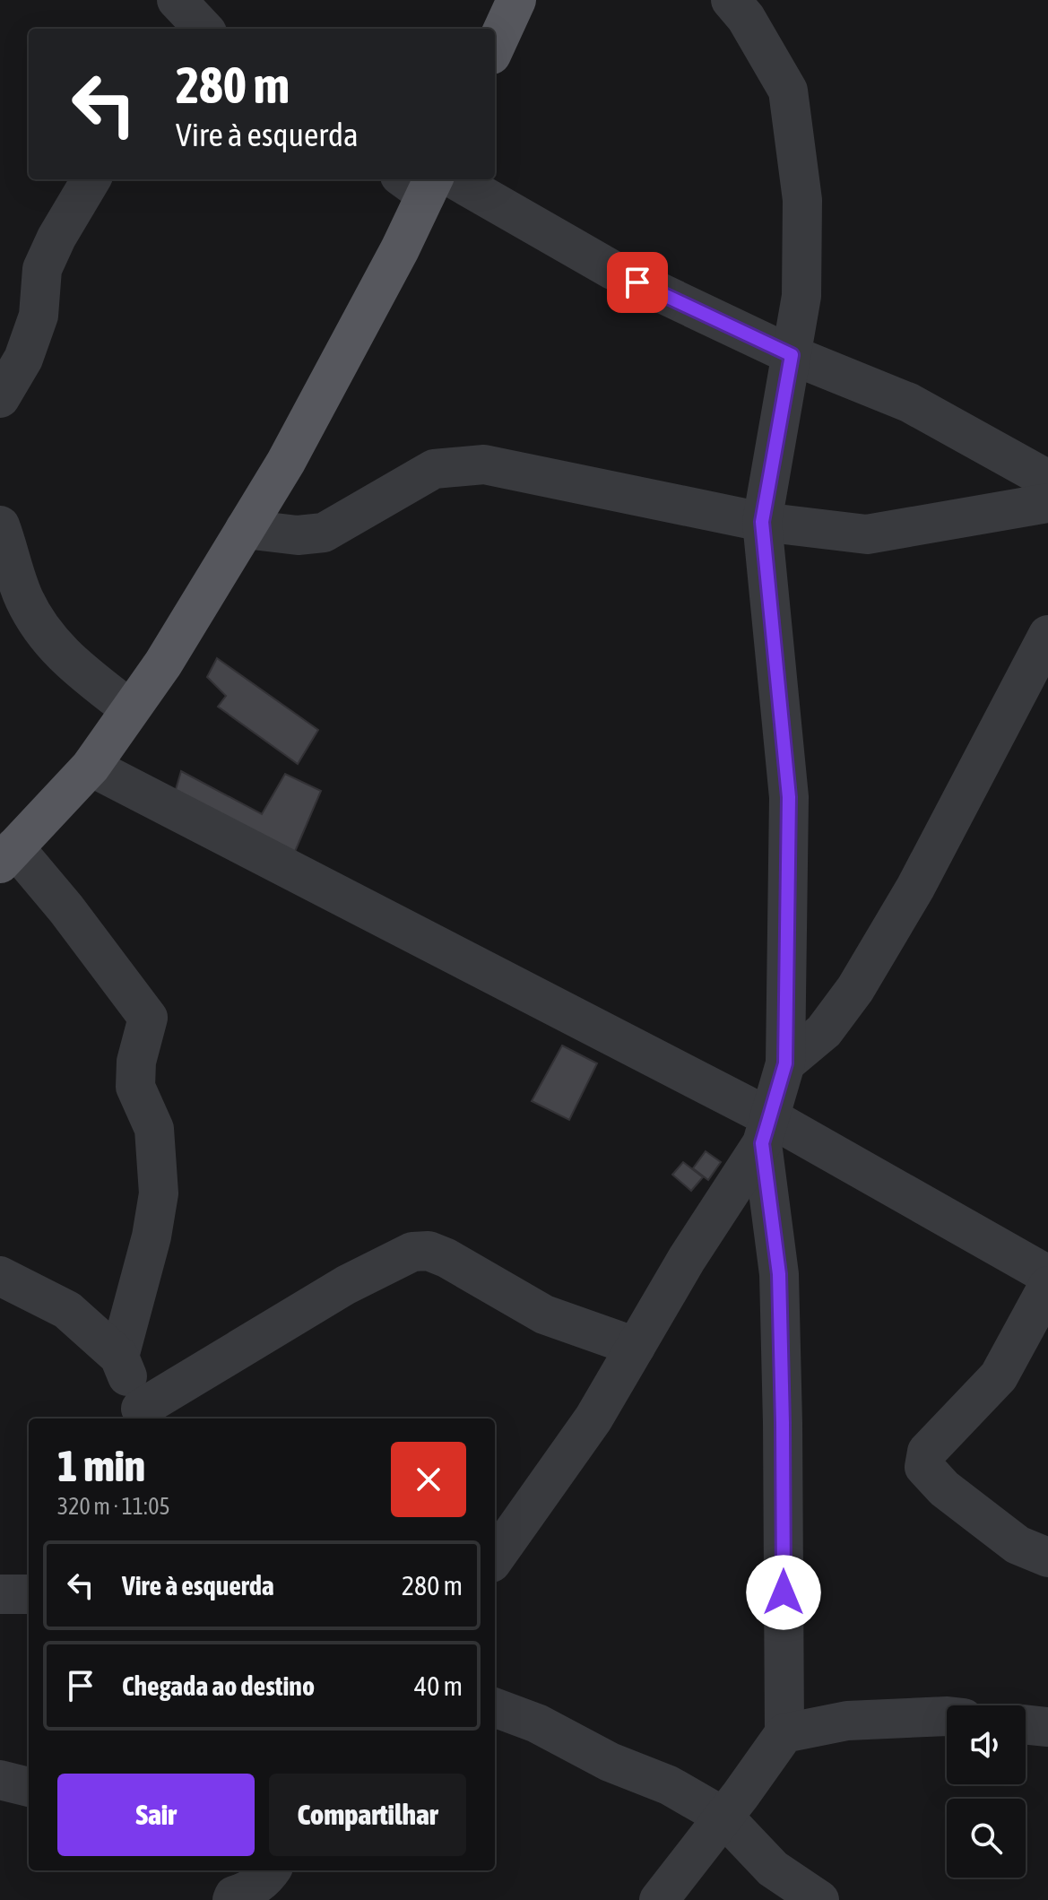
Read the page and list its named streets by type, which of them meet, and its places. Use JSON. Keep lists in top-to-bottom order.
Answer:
{
  "page": {
    "turn": ["280 m", "Vire à esquerda"],
    "heading": ["1 min", "320 m · 11:05"],
    "list": [
      {
        "name": "Vire à esquerda",
        "value": "280 m"
      },
      {
        "name": "Chegada ao destino",
        "value": "40 m"
      }
    ],
    "buttons": ["Sair", "Compartilhar"]
  }
}
